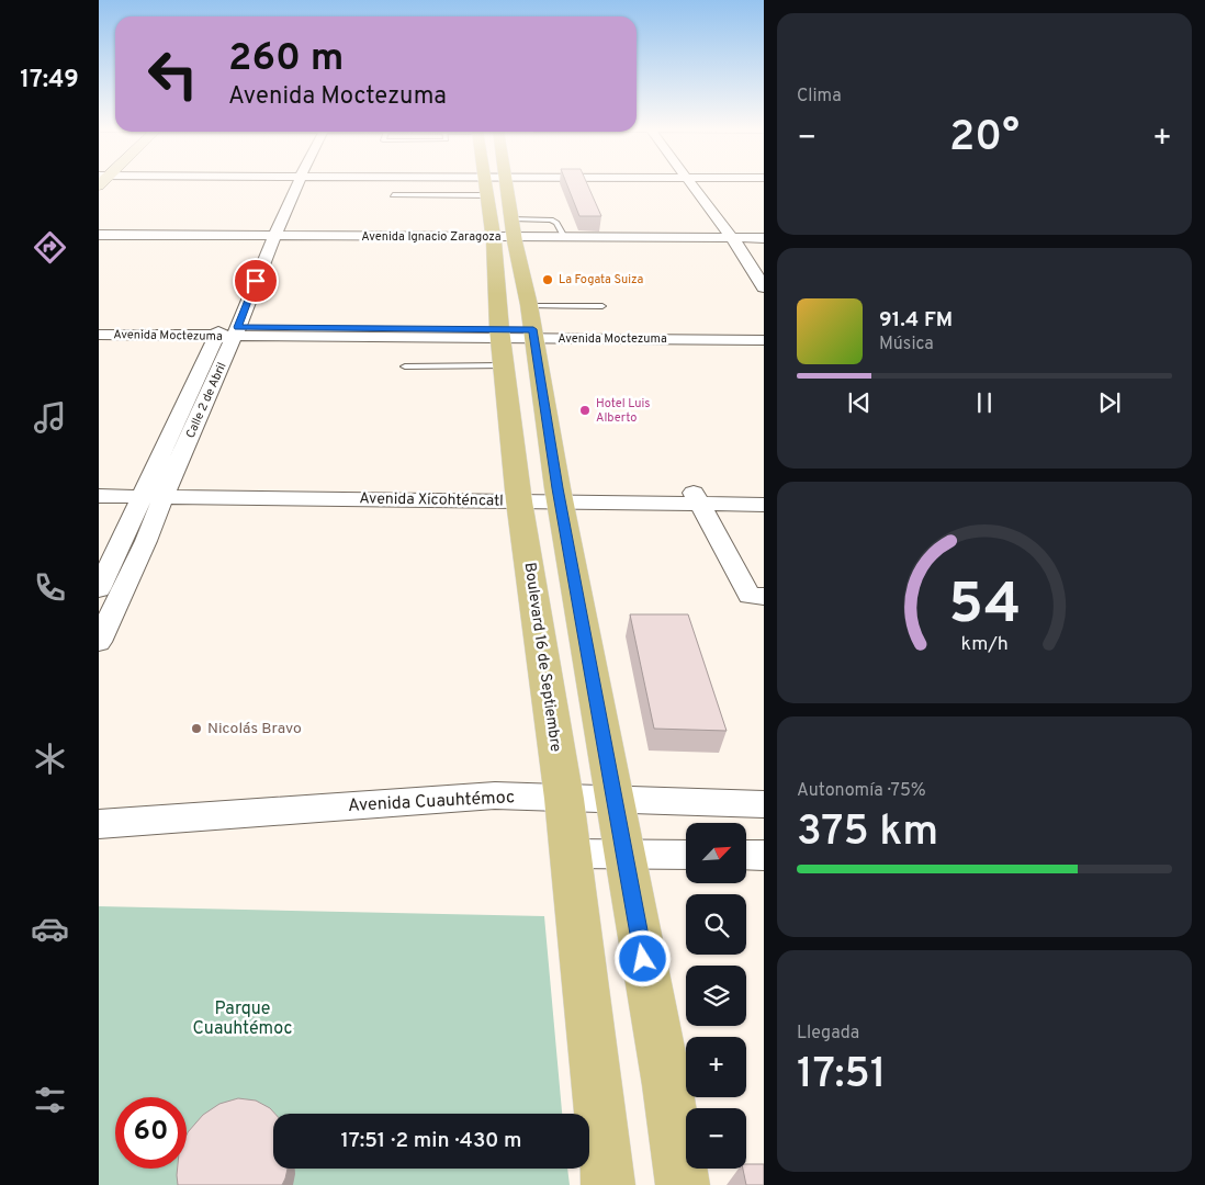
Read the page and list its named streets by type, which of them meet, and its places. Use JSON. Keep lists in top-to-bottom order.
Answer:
{
  "streets": {
    "main road": ["Boulevard 16 de Septiembre"],
    "street": [
      "Avenida Ignacio Zaragoza",
      "Avenida Moctezuma",
      "Calle 2 de Abril",
      "Avenida Xicohténcatl",
      "Avenida Cuauhtémoc"
    ]
  },
  "crossings": [
    ["Avenida Ignacio Zaragoza", "Calle 2 de Abril"],
    ["Avenida Ignacio Zaragoza", "Boulevard 16 de Septiembre"],
    ["Avenida Moctezuma", "Calle 2 de Abril"],
    ["Avenida Moctezuma", "Boulevard 16 de Septiembre"],
    ["Calle 2 de Abril", "Avenida Xicohténcatl"],
    ["Avenida Xicohténcatl", "Boulevard 16 de Septiembre"],
    ["Boulevard 16 de Septiembre", "Avenida Cuauhtémoc"]
  ],
  "parks": ["Parque Cuauhtémoc"],
  "places": ["La Fogata Suiza", "Hotel Luis Alberto", "Nicolás Bravo"],
  "north": "top right",
  "page": {
    "tabs": "17:49",
    "tile": [
      "Clima",
      ["Autonomía · 75%", "375 km"],
      ["Llegada", "17:51"]
    ],
    "turn": ["260 m", "Avenida Moctezuma"],
    "heat": ["−", "20°", "+"],
    "song": ["91.4 FM", "Música"],
    "map_buttons": ["+", "−"],
    "limit": "60",
    "trip": "17:51 · 2 min · 430 m",
    "gauge": ["54", "km/h"]
  }
}
